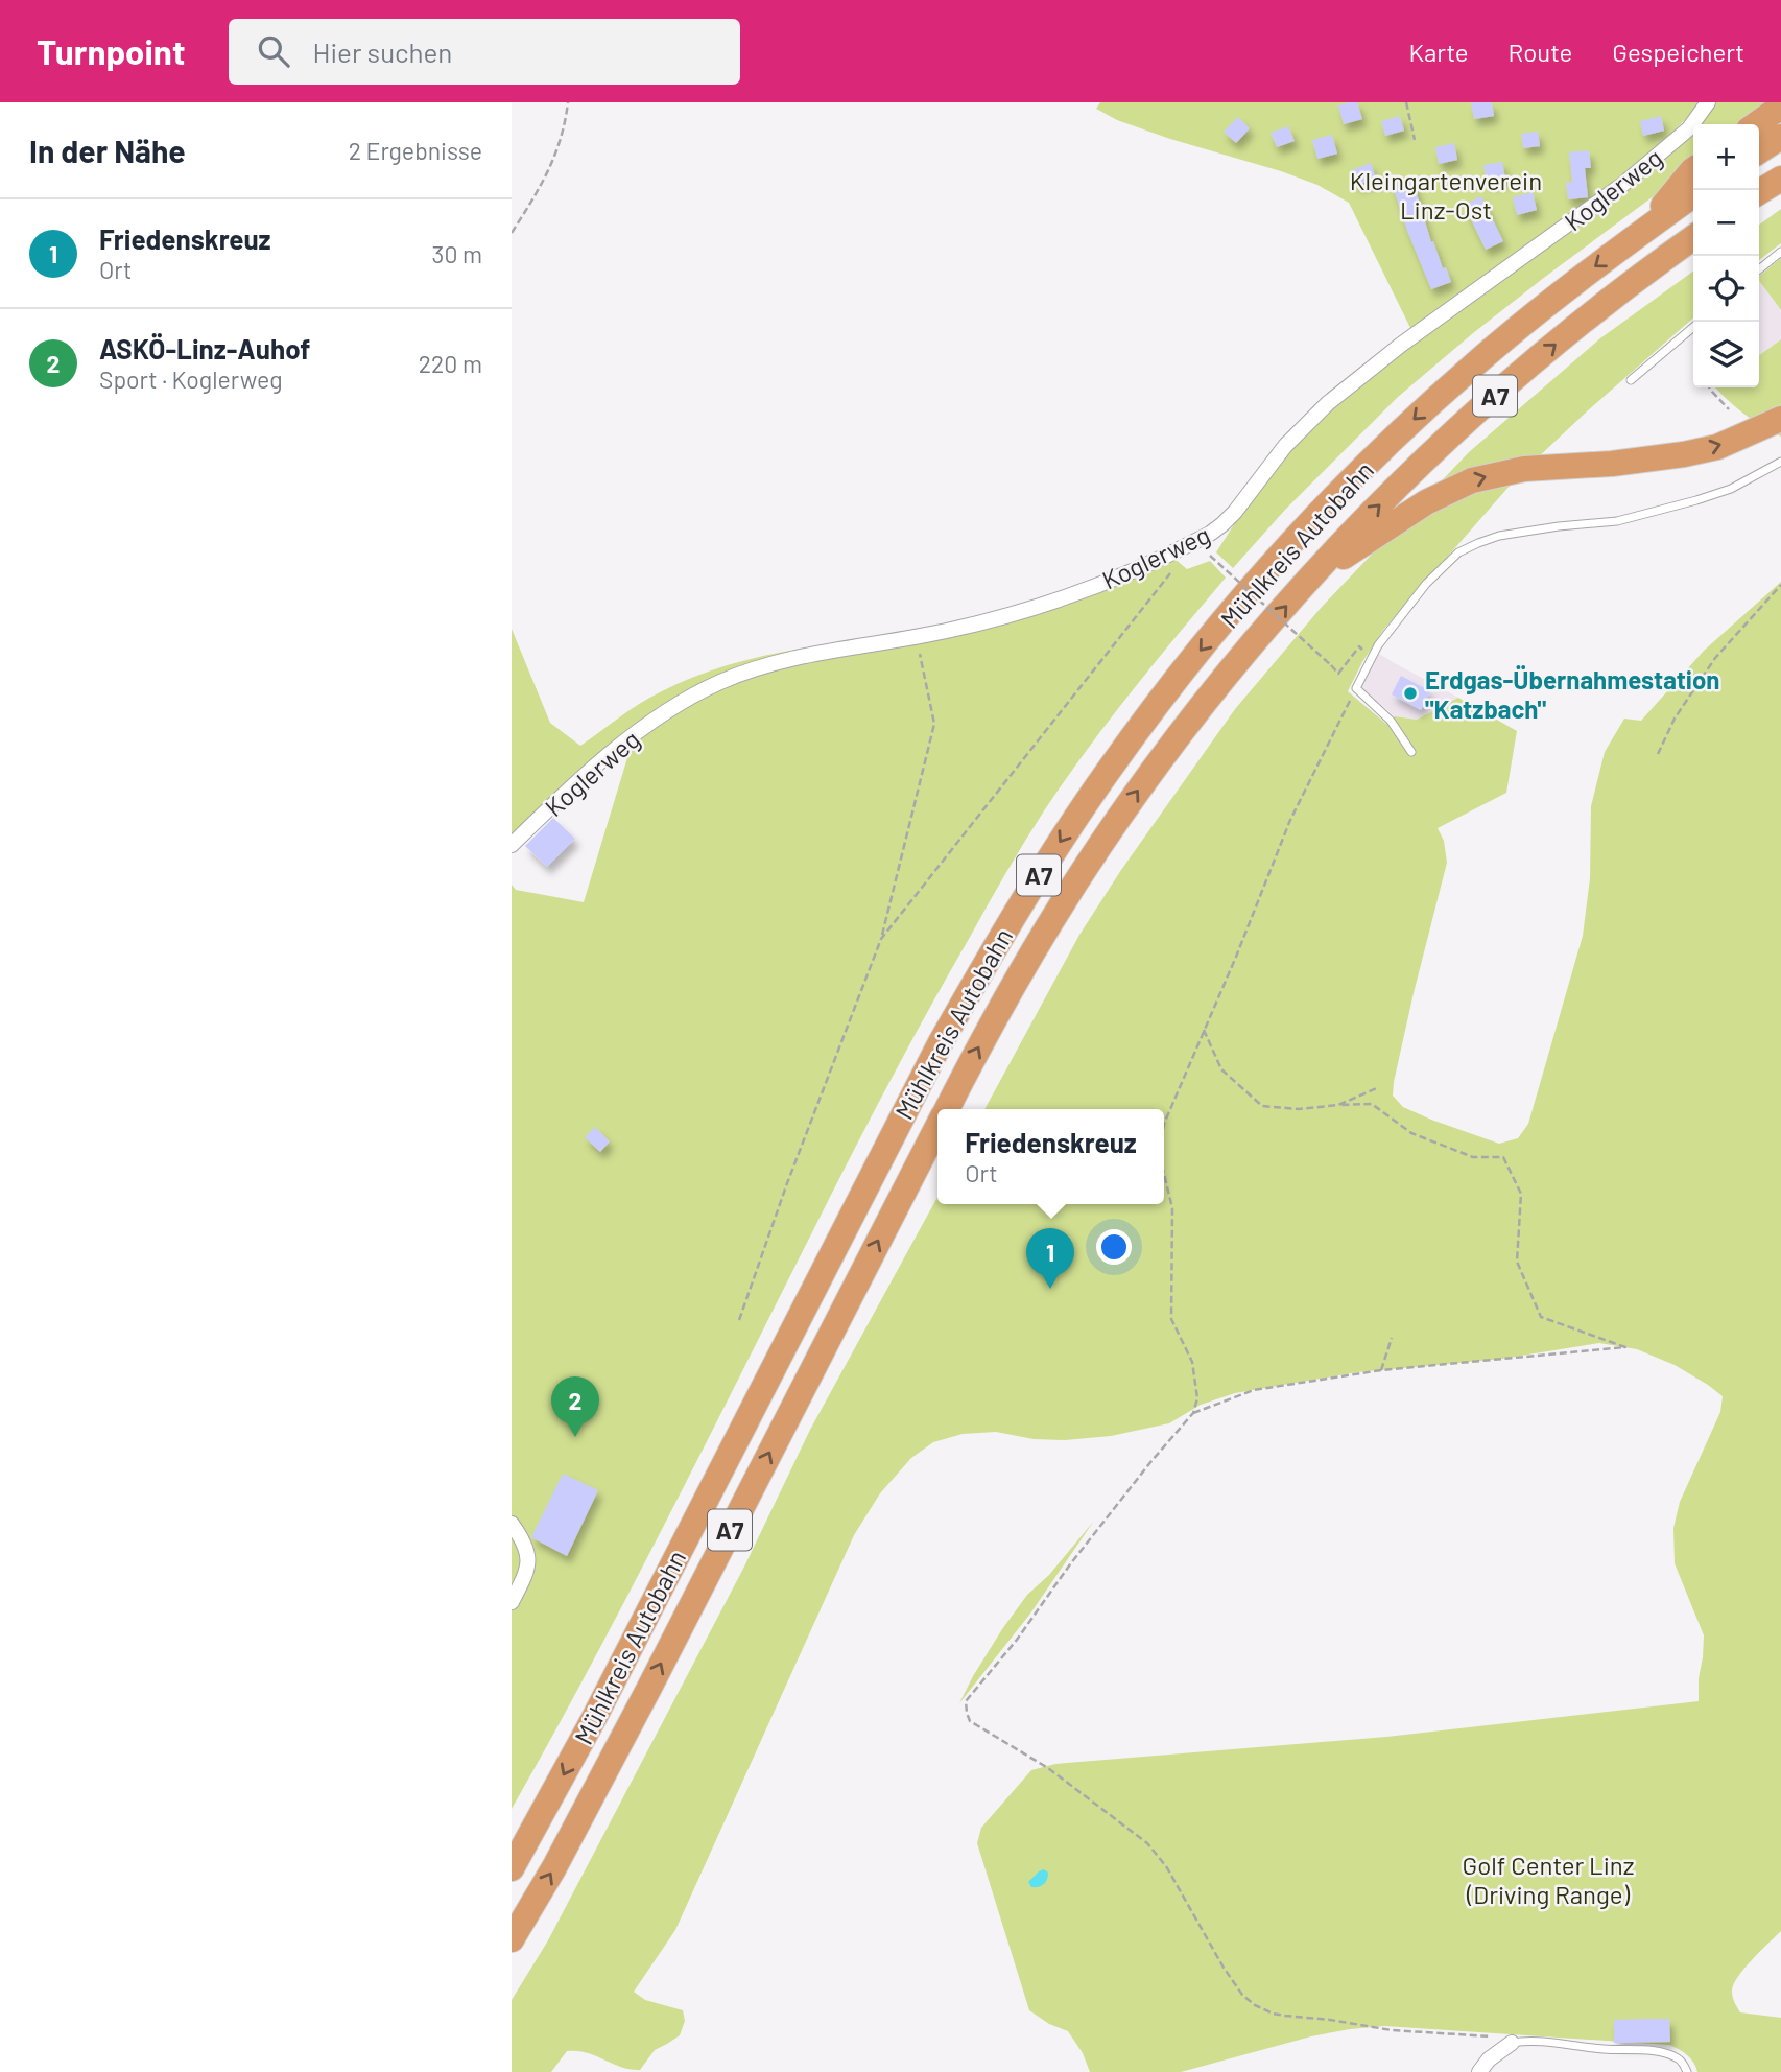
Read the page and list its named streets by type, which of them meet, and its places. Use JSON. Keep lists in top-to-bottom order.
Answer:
{
  "streets": {
    "highway": ["A7", "Mühlkreis Autobahn"],
    "street": ["Koglerweg"]
  },
  "parks": ["Kleingartenverein Linz-Ost", "Golf Center Linz (Driving Range)"],
  "places": ["Erdgas-Übernahmestation \"Katzbach\""],
  "page": {
    "header": "Turnpoint",
    "search": "Hier suchen",
    "nav": ["Karte", "Route", "Gespeichert"],
    "heading": ["In der Nähe", "2 Ergebnisse"],
    "map_buttons": ["+", "−"],
    "list": [
      {
        "mark": "1",
        "name": "Friedenskreuz",
        "note": "Ort",
        "value": "30 m"
      },
      {
        "mark": "2",
        "name": "ASKÖ-Linz-Auhof",
        "note": "Sport · Koglerweg",
        "value": "220 m"
      }
    ],
    "popup": ["Friedenskreuz", "Ort"],
    "pins": ["1", "2"]
  }
}
